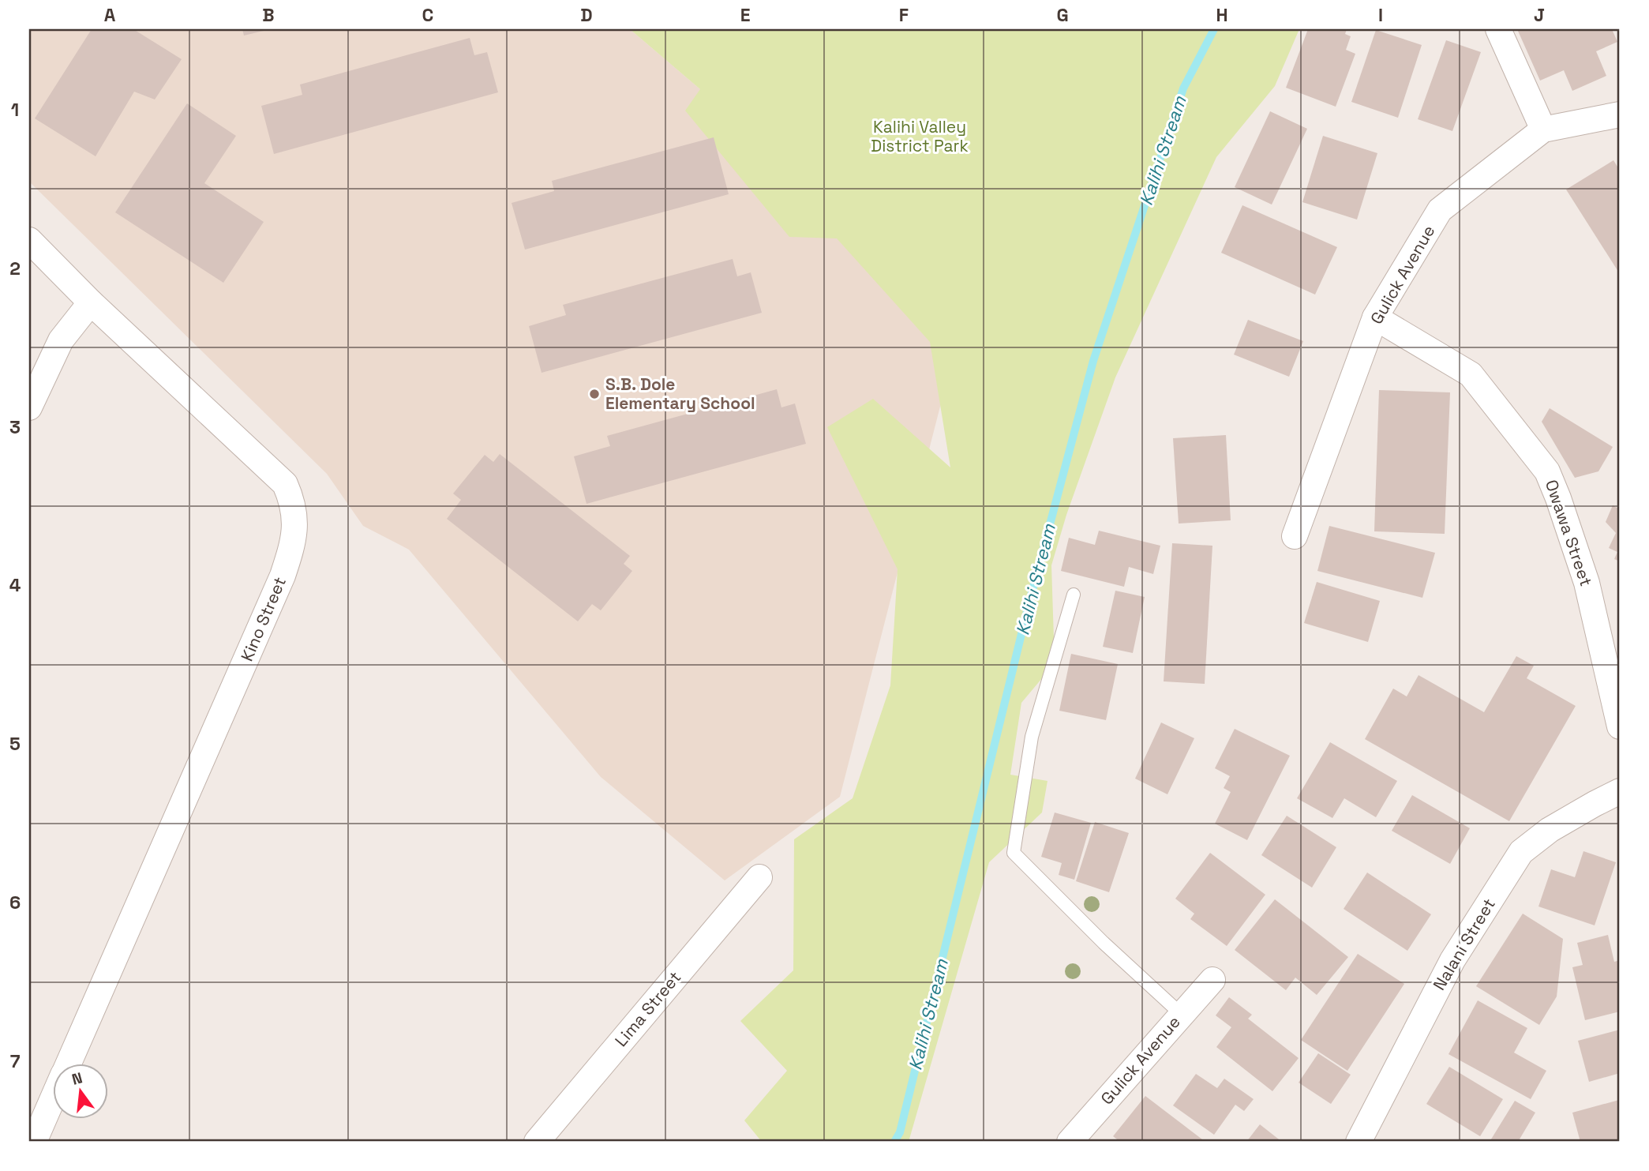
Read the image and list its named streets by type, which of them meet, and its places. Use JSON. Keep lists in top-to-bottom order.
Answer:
{
  "streets": {
    "street": [
      "Gulick Avenue",
      "Owawa Street",
      "Kino Street",
      "Nalani Street",
      "Lima Street"
    ]
  },
  "crossings": [
    ["Gulick Avenue", "Owawa Street"]
  ],
  "water": ["Kalihi Stream"],
  "parks": ["Kalihi Valley District Park"],
  "places": ["S.B. Dole Elementary School"],
  "north": "top",
  "grid": {
    "columns": [
      "A",
      "B",
      "C",
      "D",
      "E",
      "F",
      "G",
      "H",
      "I",
      "J"
    ],
    "rows": [
      "1",
      "2",
      "3",
      "4",
      "5",
      "6",
      "7"
    ]
  }
}
